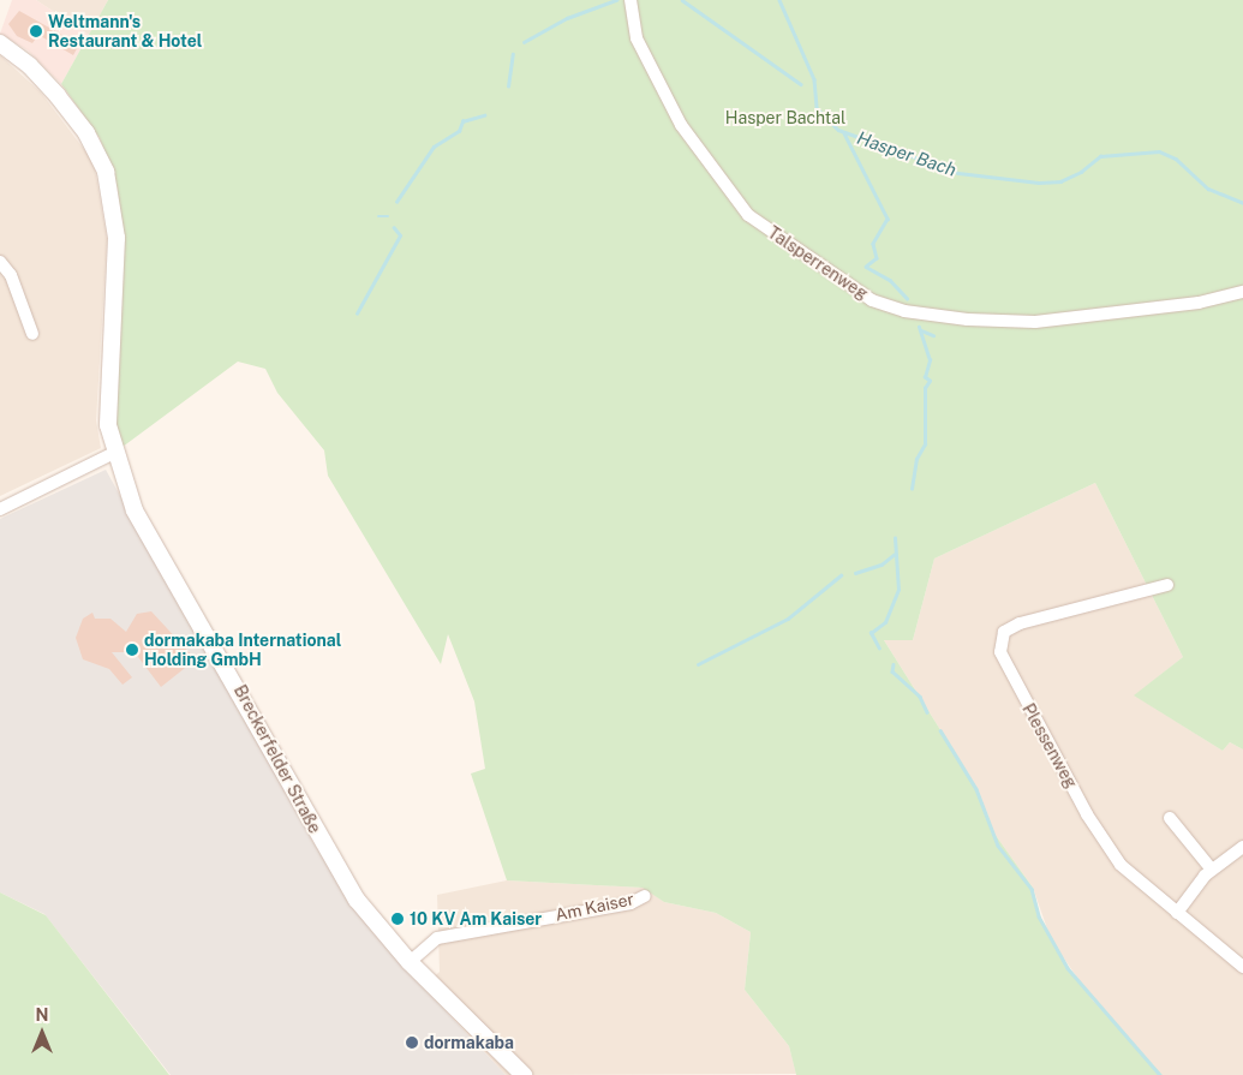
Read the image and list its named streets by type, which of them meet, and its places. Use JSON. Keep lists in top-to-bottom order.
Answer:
{
  "streets": {
    "main road": ["Breckerfelder Straße"],
    "street": ["Talsperrenweg", "Plessenweg", "Am Kaiser"]
  },
  "crossings": [
    ["Breckerfelder Straße", "Am Kaiser"]
  ],
  "water": ["Hasper Bach"],
  "parks": ["Hasper Bachtal"],
  "places": [
    "Weltmann's Restaurant & Hotel",
    "dormakaba International Holding GmbH",
    "10 KV Am Kaiser",
    "dormakaba"
  ],
  "north": "top"
}
